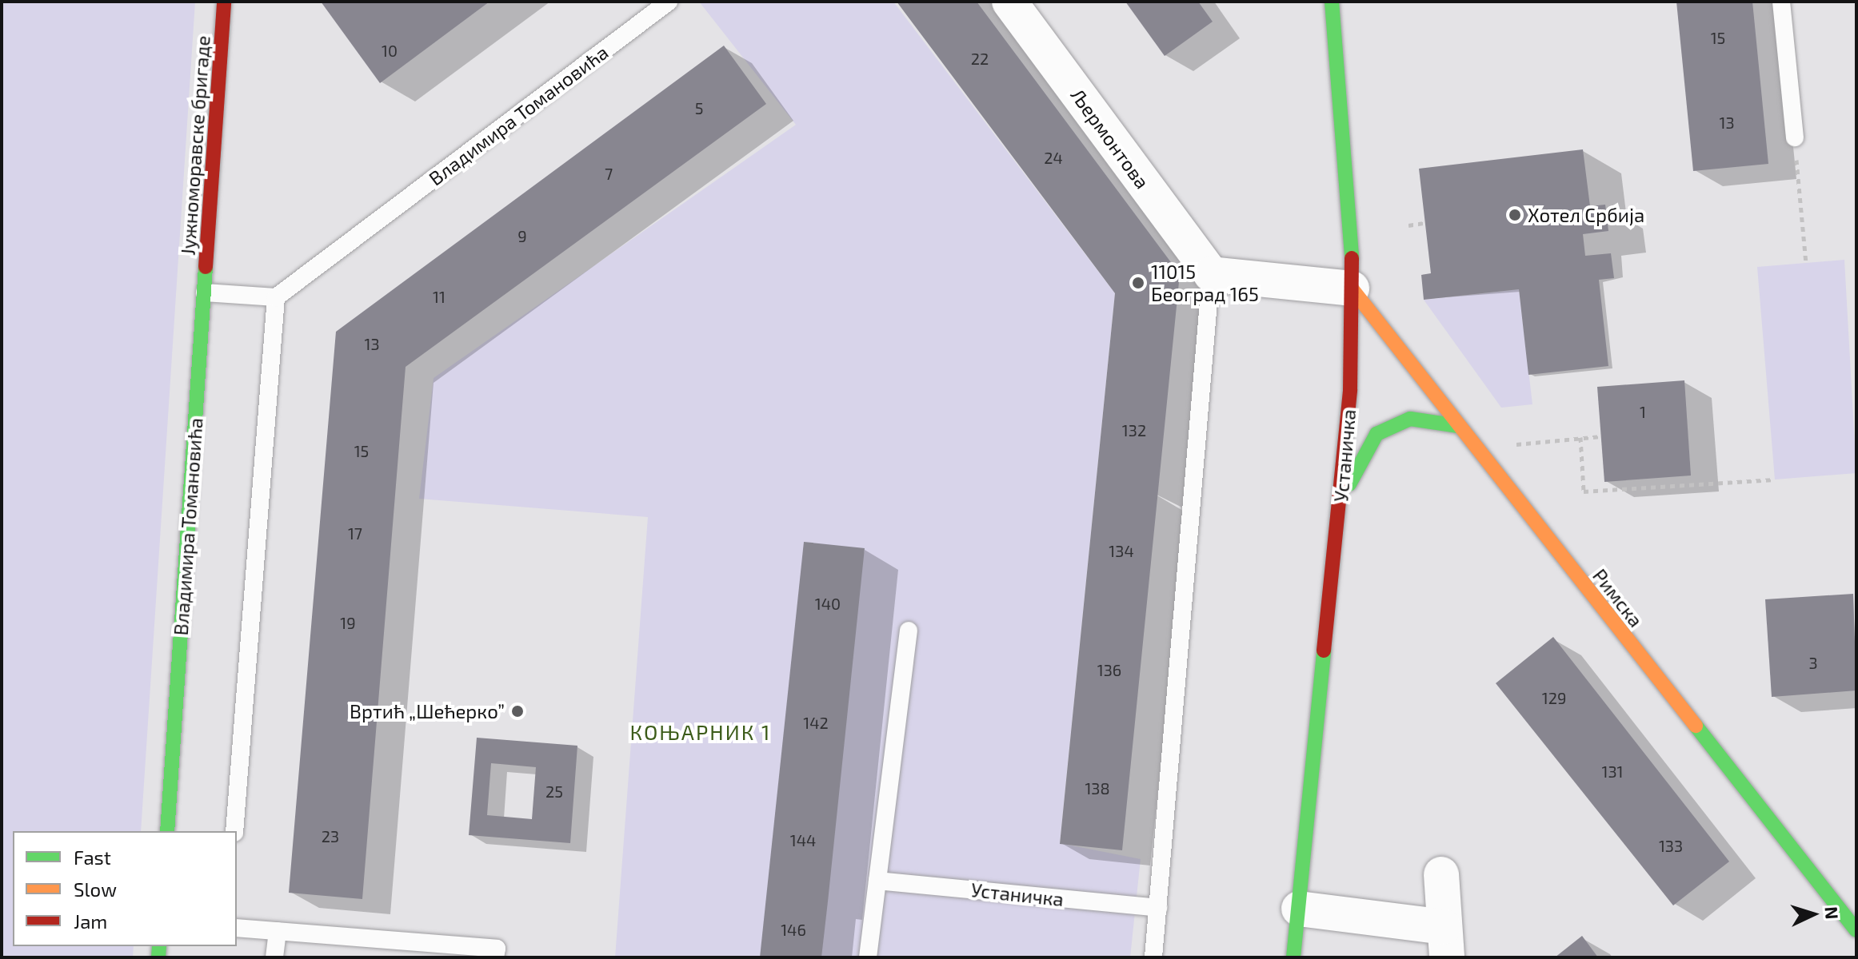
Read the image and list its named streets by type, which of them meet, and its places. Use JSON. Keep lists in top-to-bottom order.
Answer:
{
  "streets": {
    "street": [
      "Владимира Томановића",
      "Љермонтова",
      "Јужноморавске бригаде",
      "Устаничка",
      "Римска"
    ]
  },
  "crossings": [
    ["Владимира Томановића", "Јужноморавске бригаде"],
    ["Устаничка", "Римска"]
  ],
  "districts": ["КОЊАРНИК 1"],
  "places": ["Хотел Србија", "11015 Београд 165", "Вртић „Шећерко”"],
  "house_numbers": [
    "15",
    "10",
    "22",
    "5",
    "13",
    "24",
    "7",
    "9",
    "11",
    "13",
    "1",
    "132",
    "15",
    "17",
    "134",
    "140",
    "19",
    "3",
    "136",
    "129",
    "142",
    "131",
    "138",
    "25",
    "23",
    "144",
    "133",
    "146"
  ],
  "legend": ["Fast", "Slow", "Jam"],
  "north": "right"
}
